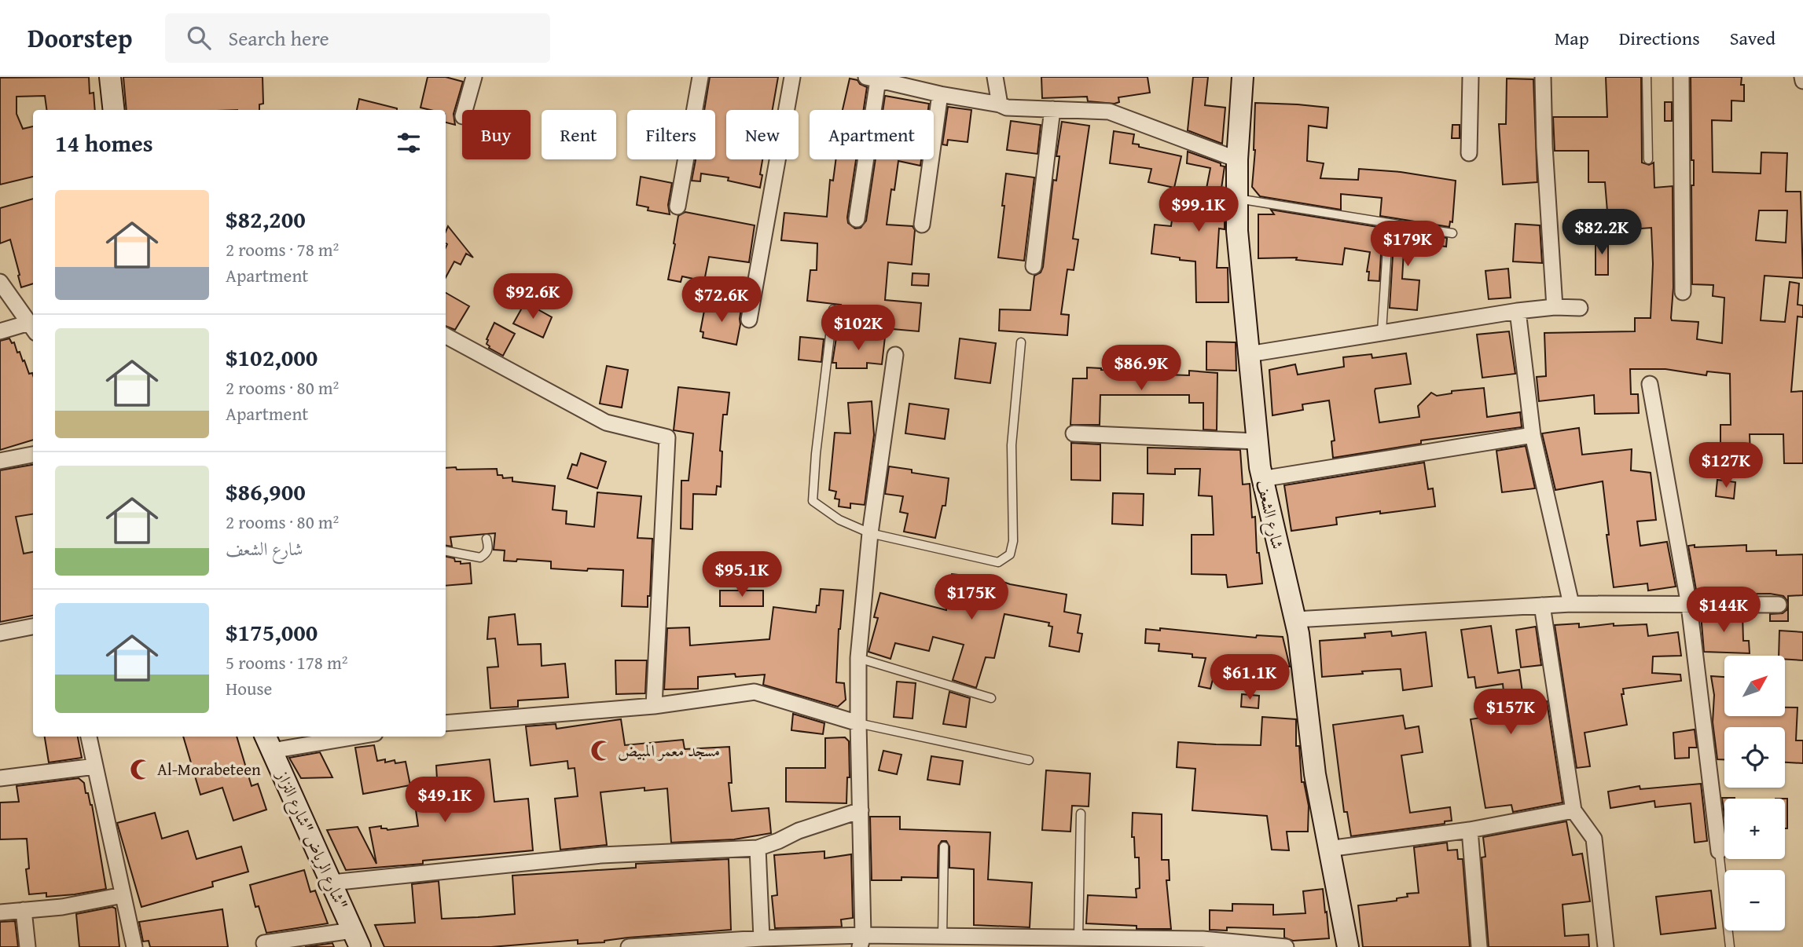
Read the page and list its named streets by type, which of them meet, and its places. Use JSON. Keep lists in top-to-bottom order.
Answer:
{
  "streets": {
    "street": ["شارع الشعف", "شارع الرياض \"شارع النزاز\""]
  },
  "places": {
    "mosque": ["مسجد معمر المبيض", "Al-Morabeteen"]
  },
  "north": "top right",
  "page": {
    "header": "Doorstep",
    "search": "Search here",
    "nav": ["Map", "Directions", "Saved"],
    "chip": [
      "Buy",
      "Rent",
      "Filters",
      "New",
      "Apartment"
    ],
    "heading": "14 homes",
    "list": [
      {
        "name": "$82,200",
        "note": "2 rooms · 78 m² · Apartment"
      },
      {
        "name": "$102,000",
        "note": "2 rooms · 80 m² · Apartment"
      },
      {
        "name": "$86,900",
        "note": "2 rooms · 80 m² · شارع الشعف"
      },
      {
        "name": "$175,000",
        "note": "5 rooms · 178 m² · House"
      }
    ],
    "price": [
      "$99.1K",
      "$82.2K",
      "$179K",
      "$92.6K",
      "$72.6K",
      "$102K",
      "$86.9K",
      "$127K",
      "$95.1K",
      "$175K",
      "$144K",
      "$61.1K",
      "$157K",
      "$49.1K"
    ],
    "map_buttons": ["+", "−"]
  }
}
